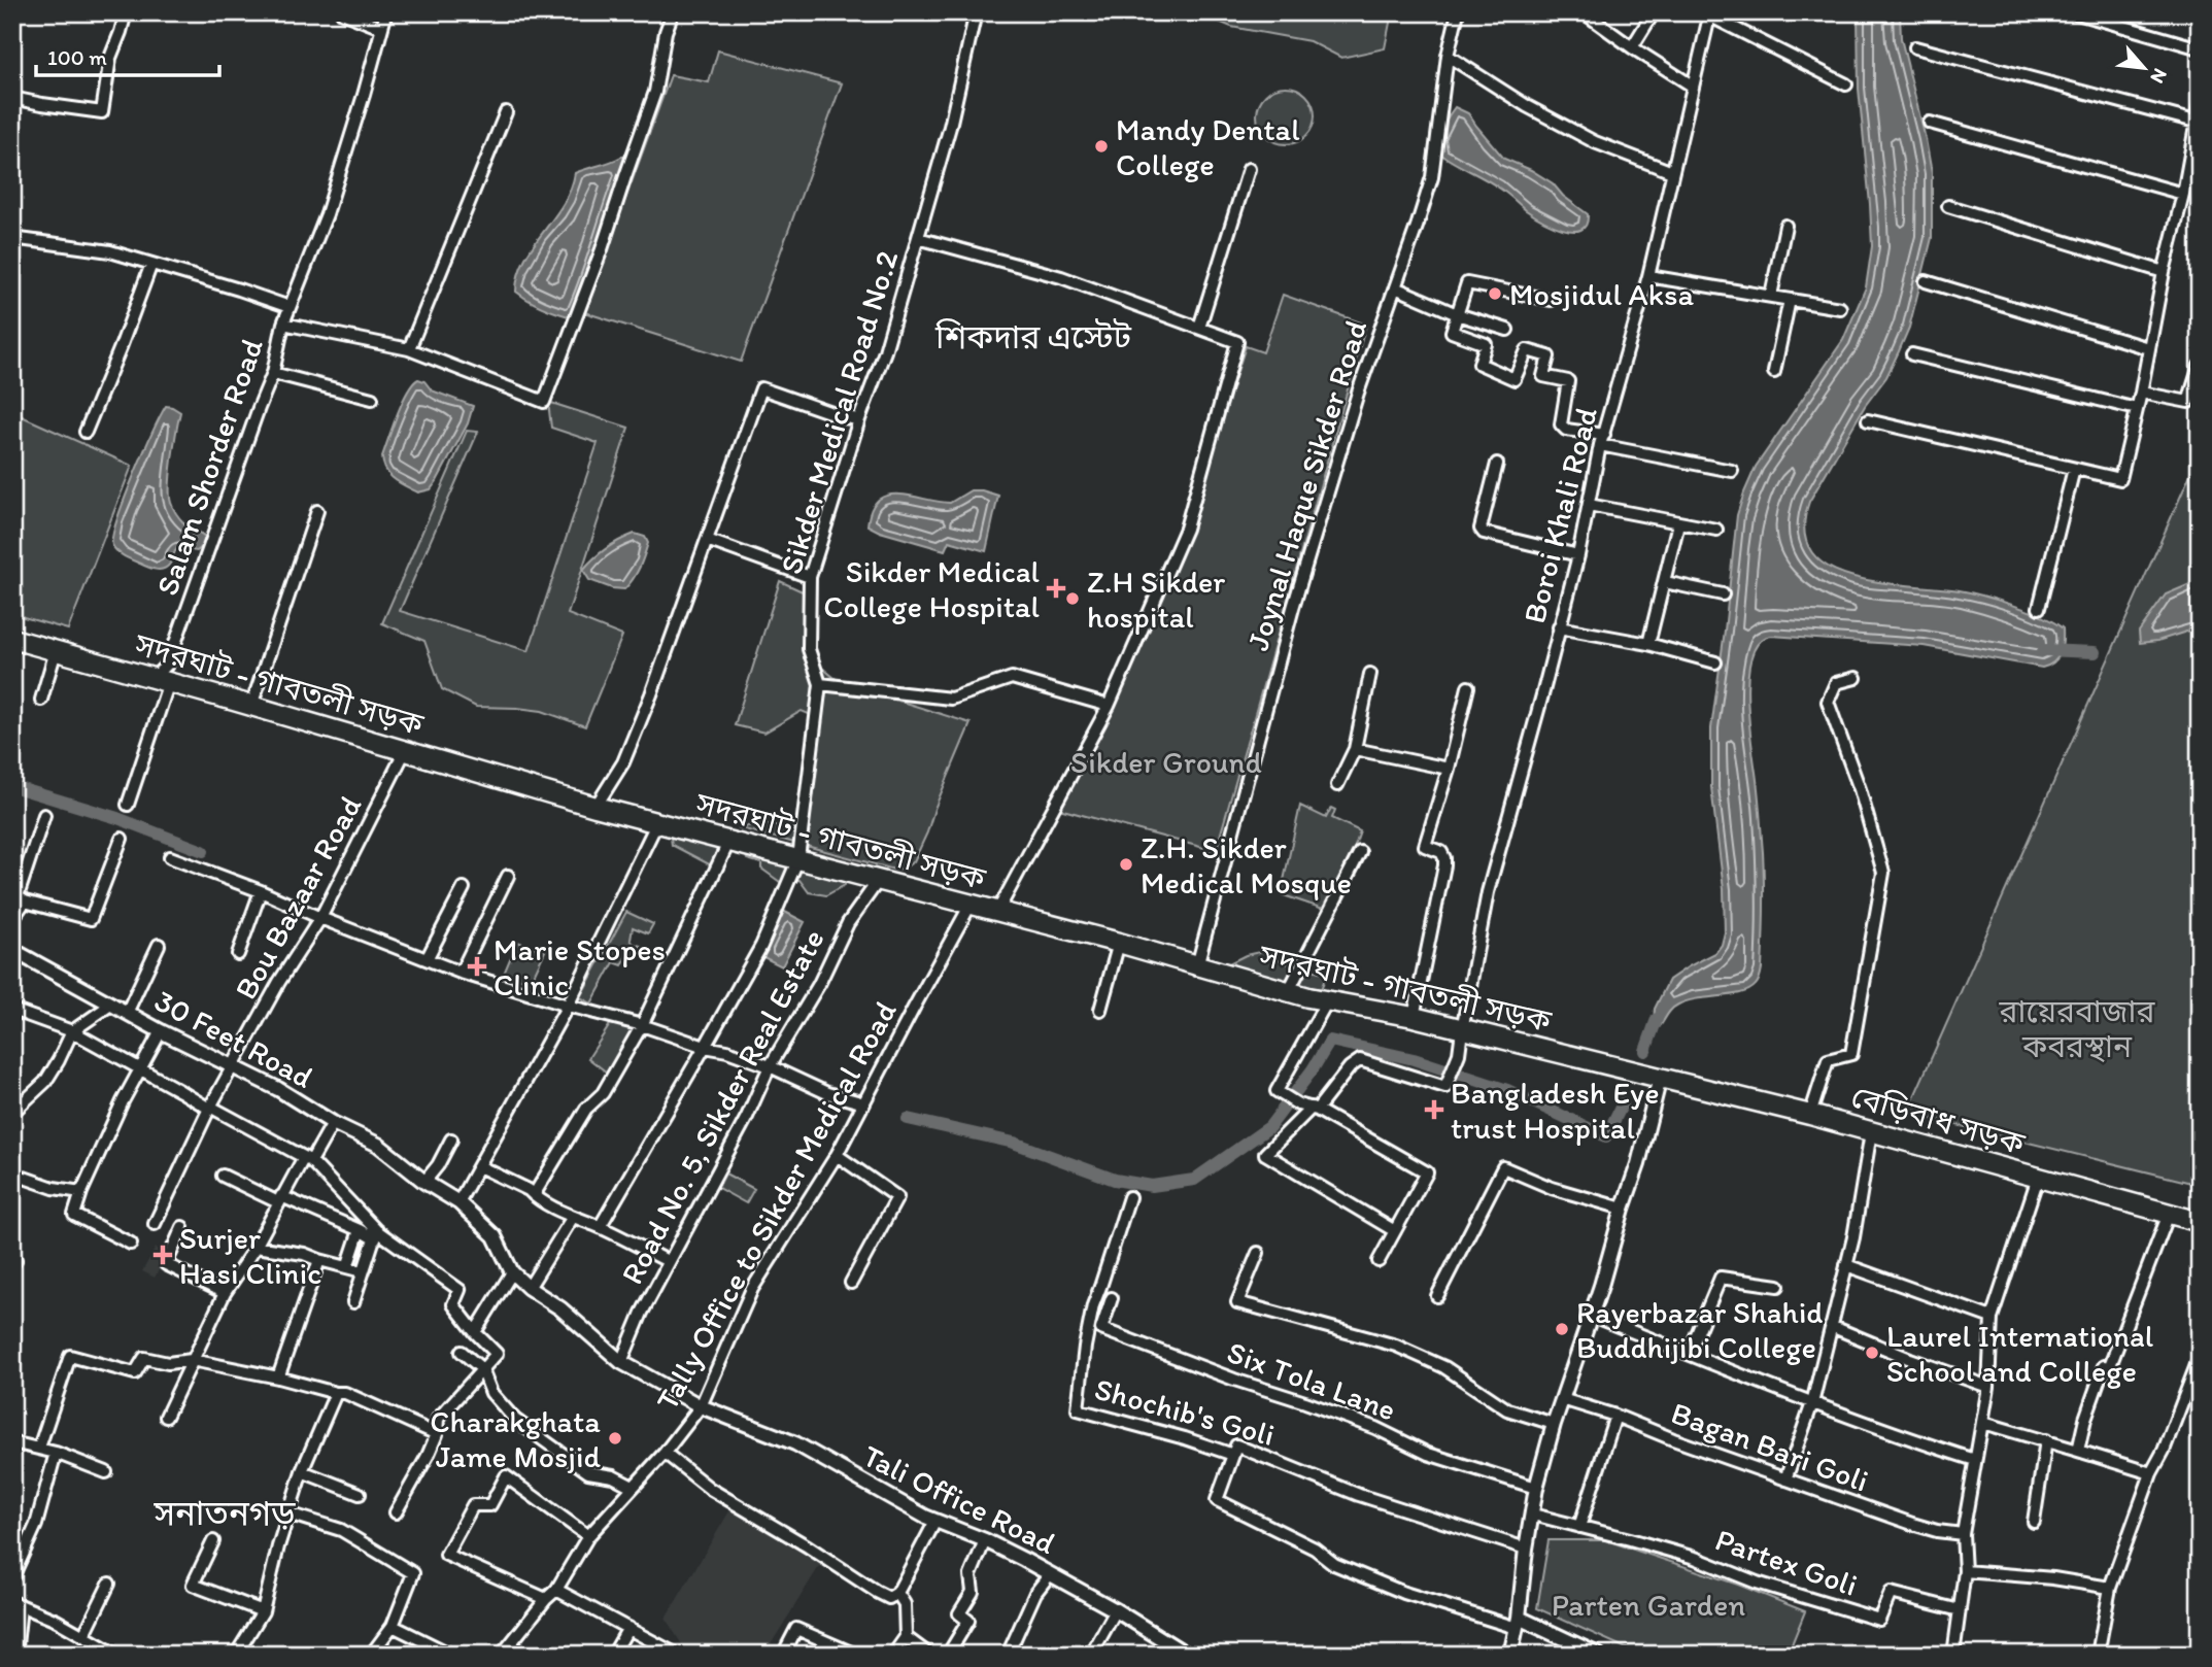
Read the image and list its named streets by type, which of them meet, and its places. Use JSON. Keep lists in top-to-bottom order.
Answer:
{
  "streets": {
    "highway": ["সদরঘাট - গাবতলী সড়ক", "বেড়িবাধ সড়ক"],
    "street": [
      "Sikder Medical Road No.2",
      "Salam Shorder Road",
      "Joynal Haque Sikder Road",
      "Boroi Khali Road",
      "Bou Bazaar Road",
      "30 Feet Road",
      "Road No. 5, Sikder Real Estate",
      "Tally Office to Sikder Medical Road",
      "Six Tola Lane",
      "Shochib's Goli",
      "Bagan Bari Goli",
      "Tali Office Road",
      "Partex Goli"
    ]
  },
  "crossings": [
    ["Sikder Medical Road No.2", "সদরঘাট - গাবতলী সড়ক"],
    ["Salam Shorder Road", "সদরঘাট - গাবতলী সড়ক"],
    ["Joynal Haque Sikder Road", "সদরঘাট - গাবতলী সড়ক"],
    ["Boroi Khali Road", "সদরঘাট - গাবতলী সড়ক"],
    ["সদরঘাট - গাবতলী সড়ক", "Bou Bazaar Road"],
    ["সদরঘাট - গাবতলী সড়ক", "Road No. 5, Sikder Real Estate"],
    ["সদরঘাট - গাবতলী সড়ক", "বেড়িবাধ সড়ক"],
    ["সদরঘাট - গাবতলী সড়ক", "Tally Office to Sikder Medical Road"],
    ["Bou Bazaar Road", "30 Feet Road"],
    ["30 Feet Road", "Tali Office Road"],
    ["Road No. 5, Sikder Real Estate", "Tali Office Road"],
    ["Tally Office to Sikder Medical Road", "Tali Office Road"]
  ],
  "districts": ["শিকদার এস্টেট", "সনাতনগড়"],
  "parks": ["Sikder Ground", "রায়েরবাজার কবরস্থান", "Parten Garden"],
  "places": {
    "other": [
      "Mandy Dental College",
      "Mosjidul Aksa",
      "Z.H Sikder hospital",
      "Z.H. Sikder Medical Mosque",
      "Rayerbazar Shahid Buddhijibi College",
      "Laurel International School and College",
      "Charakghata Jame Mosjid"
    ],
    "health": [
      "Sikder Medical College Hospital",
      "Marie Stopes Clinic",
      "Bangladesh Eye trust Hospital",
      "Surjer Hasi Clinic"
    ]
  },
  "scale_bar": "100 m",
  "north": "bottom right"
}
